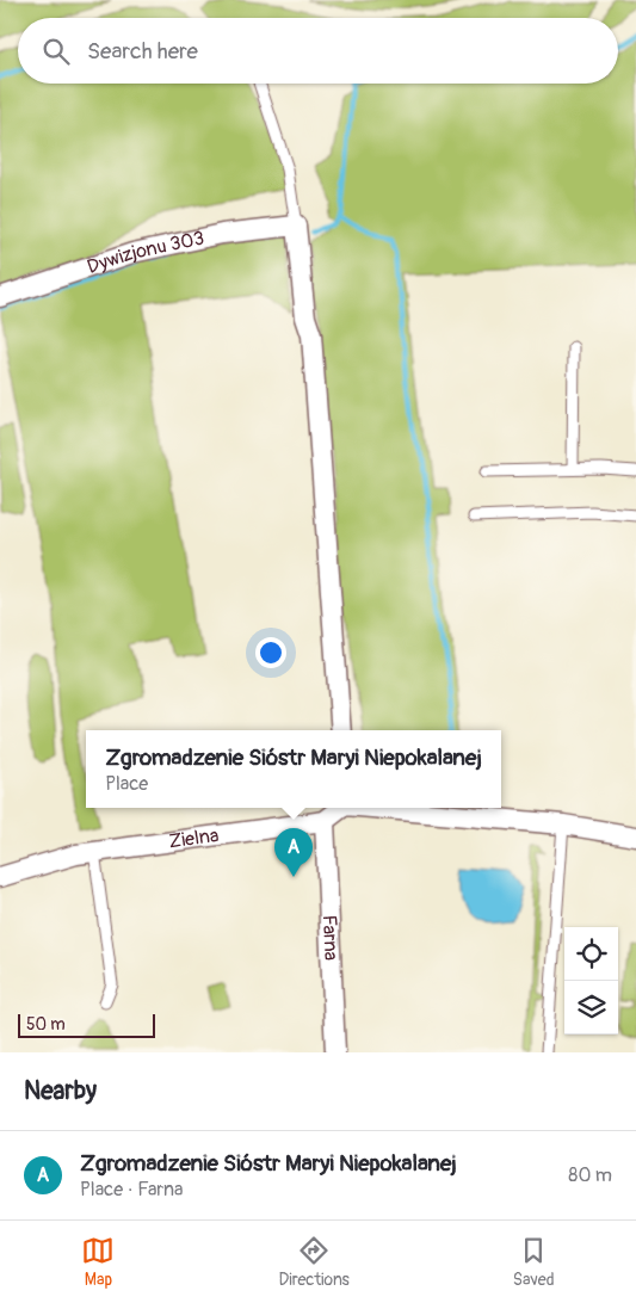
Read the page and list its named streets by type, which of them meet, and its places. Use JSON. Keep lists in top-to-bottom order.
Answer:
{
  "streets": {
    "street": ["Dywizjonu 303", "Zielna", "Farna"]
  },
  "crossings": [
    ["Zielna", "Farna"]
  ],
  "scale_bar": "50 m",
  "page": {
    "search": "Search here",
    "popup": ["Zgromadzenie Sióstr Maryi Niepokalanej", "Place"],
    "pins": "A",
    "scale": "50 m",
    "heading": "Nearby",
    "list": [
      {
        "mark": "A",
        "name": "Zgromadzenie Sióstr Maryi Niepokalanej",
        "note": "Place · Farna",
        "value": "80 m"
      }
    ],
    "nav": ["Map", "Directions", "Saved"]
  }
}
